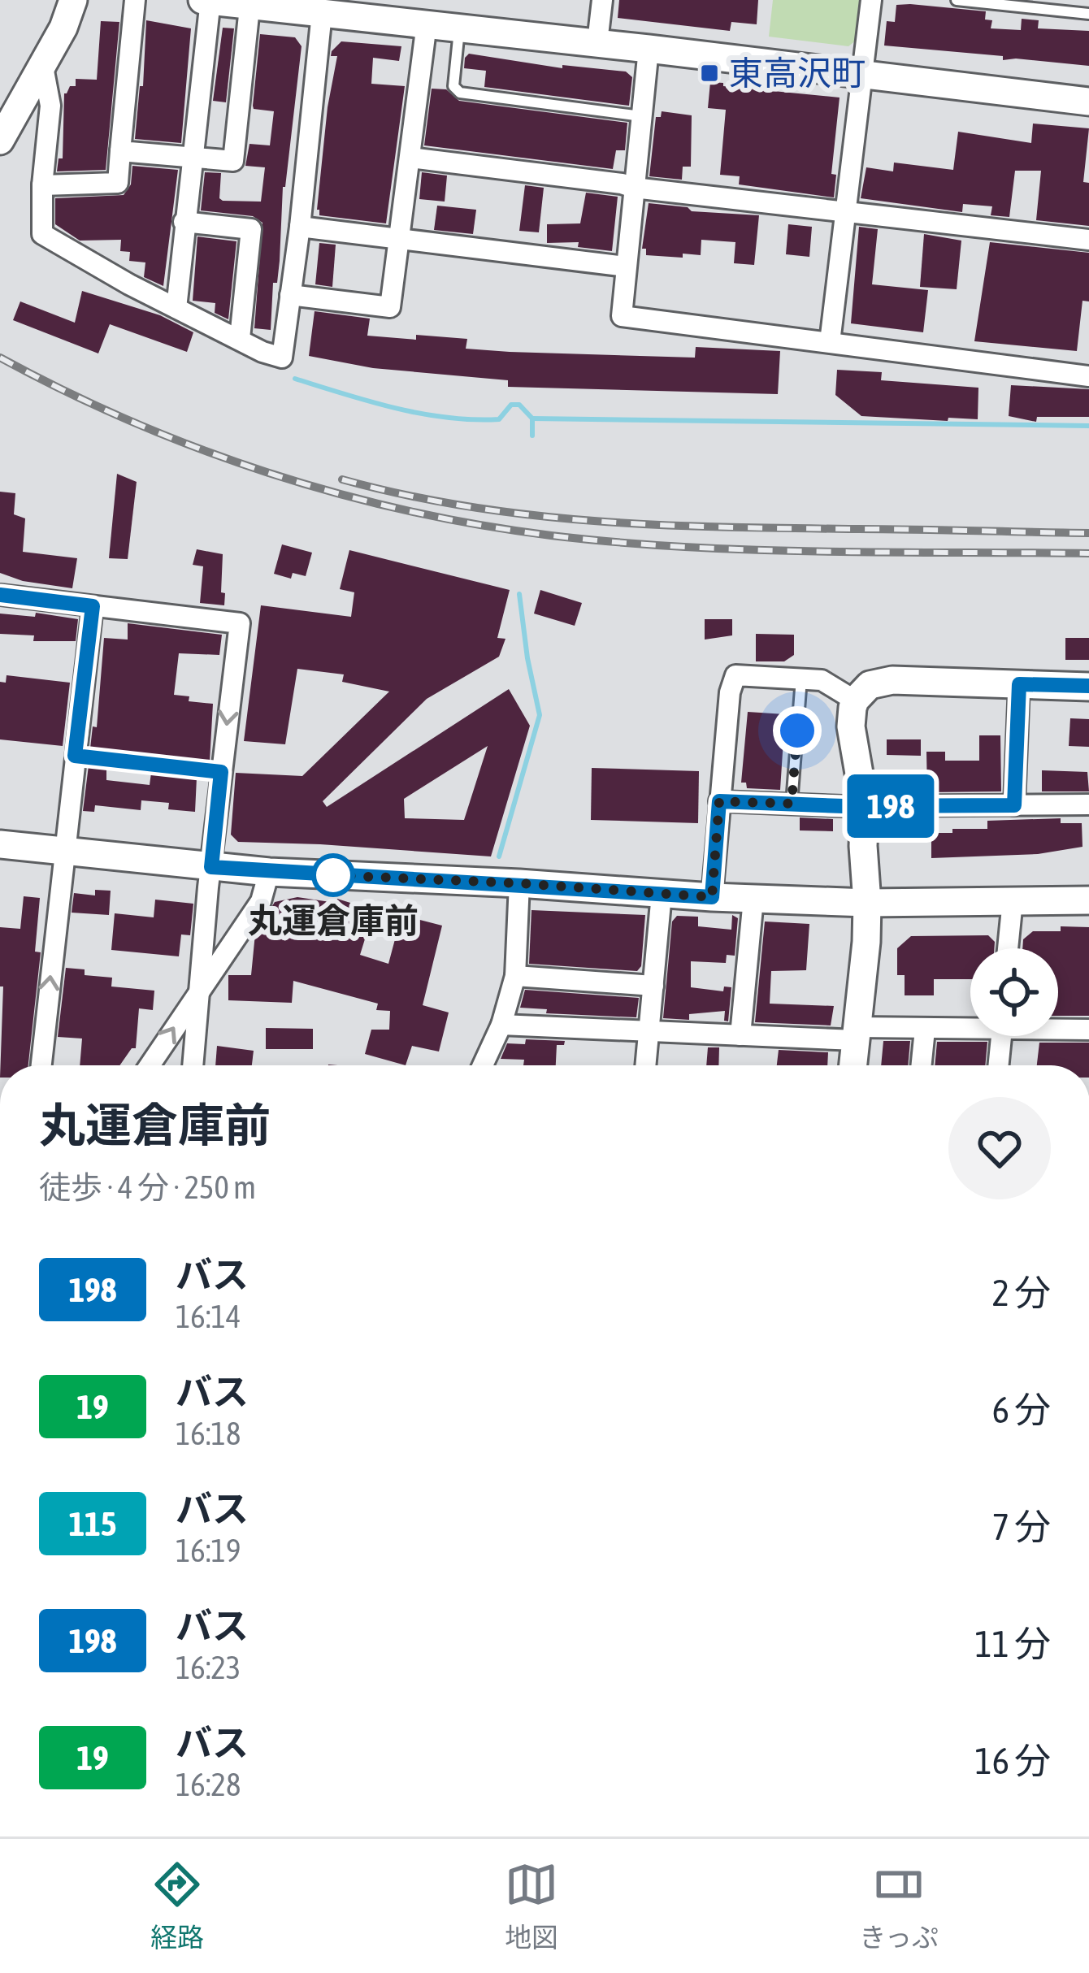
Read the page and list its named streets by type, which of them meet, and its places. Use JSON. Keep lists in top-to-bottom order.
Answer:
{
  "places": {
    "transit": ["東高沢町"],
    "other": ["丸運倉庫前"]
  },
  "lines": ["bus line 198"],
  "page": {
    "on_map": "198",
    "heading": ["丸運倉庫前", "徒歩 · 4 分 · 250 m"],
    "list": [
      {
        "mark": "198",
        "name": "バス",
        "note": "16:14",
        "value": "2 分"
      },
      {
        "mark": "19",
        "name": "バス",
        "note": "16:18",
        "value": "6 分"
      },
      {
        "mark": "115",
        "name": "バス",
        "note": "16:19",
        "value": "7 分"
      },
      {
        "mark": "198",
        "name": "バス",
        "note": "16:23",
        "value": "11 分"
      },
      {
        "mark": "19",
        "name": "バス",
        "note": "16:28",
        "value": "16 分"
      }
    ],
    "tabs": ["経路", "地図", "きっぷ"]
  }
}
